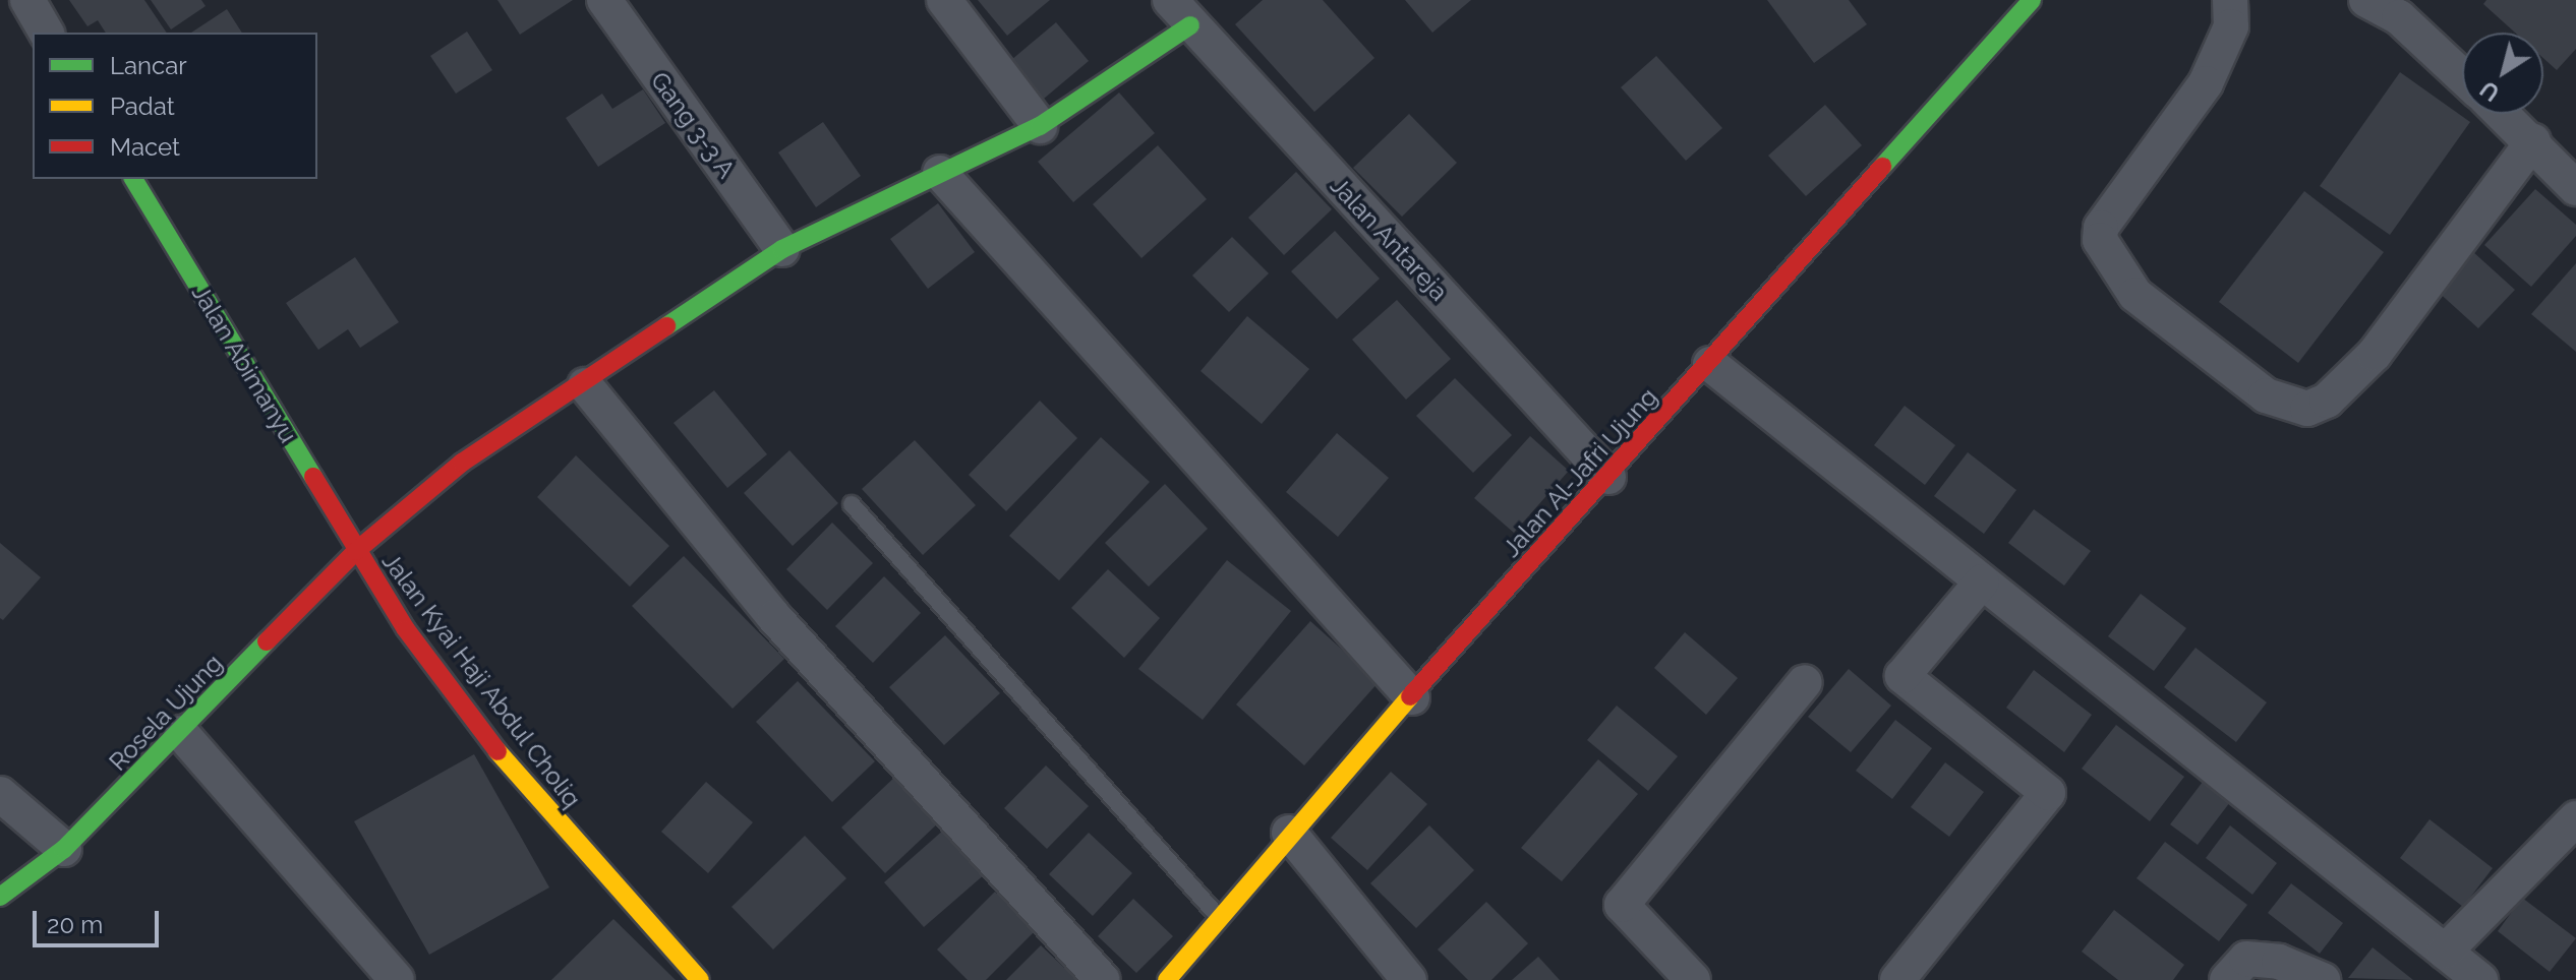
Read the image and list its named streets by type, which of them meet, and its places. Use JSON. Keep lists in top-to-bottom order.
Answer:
{
  "streets": {
    "street": [
      "Gang 3-3 A",
      "Jalan Antareja",
      "Jalan Abimanyu",
      "Jalan Al-Jafri Ujung",
      "Jalan Kyai Haji Abdul Choliq",
      "Rosela Ujung"
    ]
  },
  "crossings": [
    ["Gang 3-3 A", "Rosela Ujung"],
    ["Jalan Antareja", "Jalan Al-Jafri Ujung"],
    ["Jalan Antareja", "Rosela Ujung"],
    ["Jalan Abimanyu", "Jalan Kyai Haji Abdul Choliq"],
    ["Jalan Abimanyu", "Rosela Ujung"],
    ["Jalan Kyai Haji Abdul Choliq", "Rosela Ujung"]
  ],
  "legend": ["Lancar", "Padat", "Macet"],
  "scale_bar": "20 m",
  "north": "bottom left"
}
